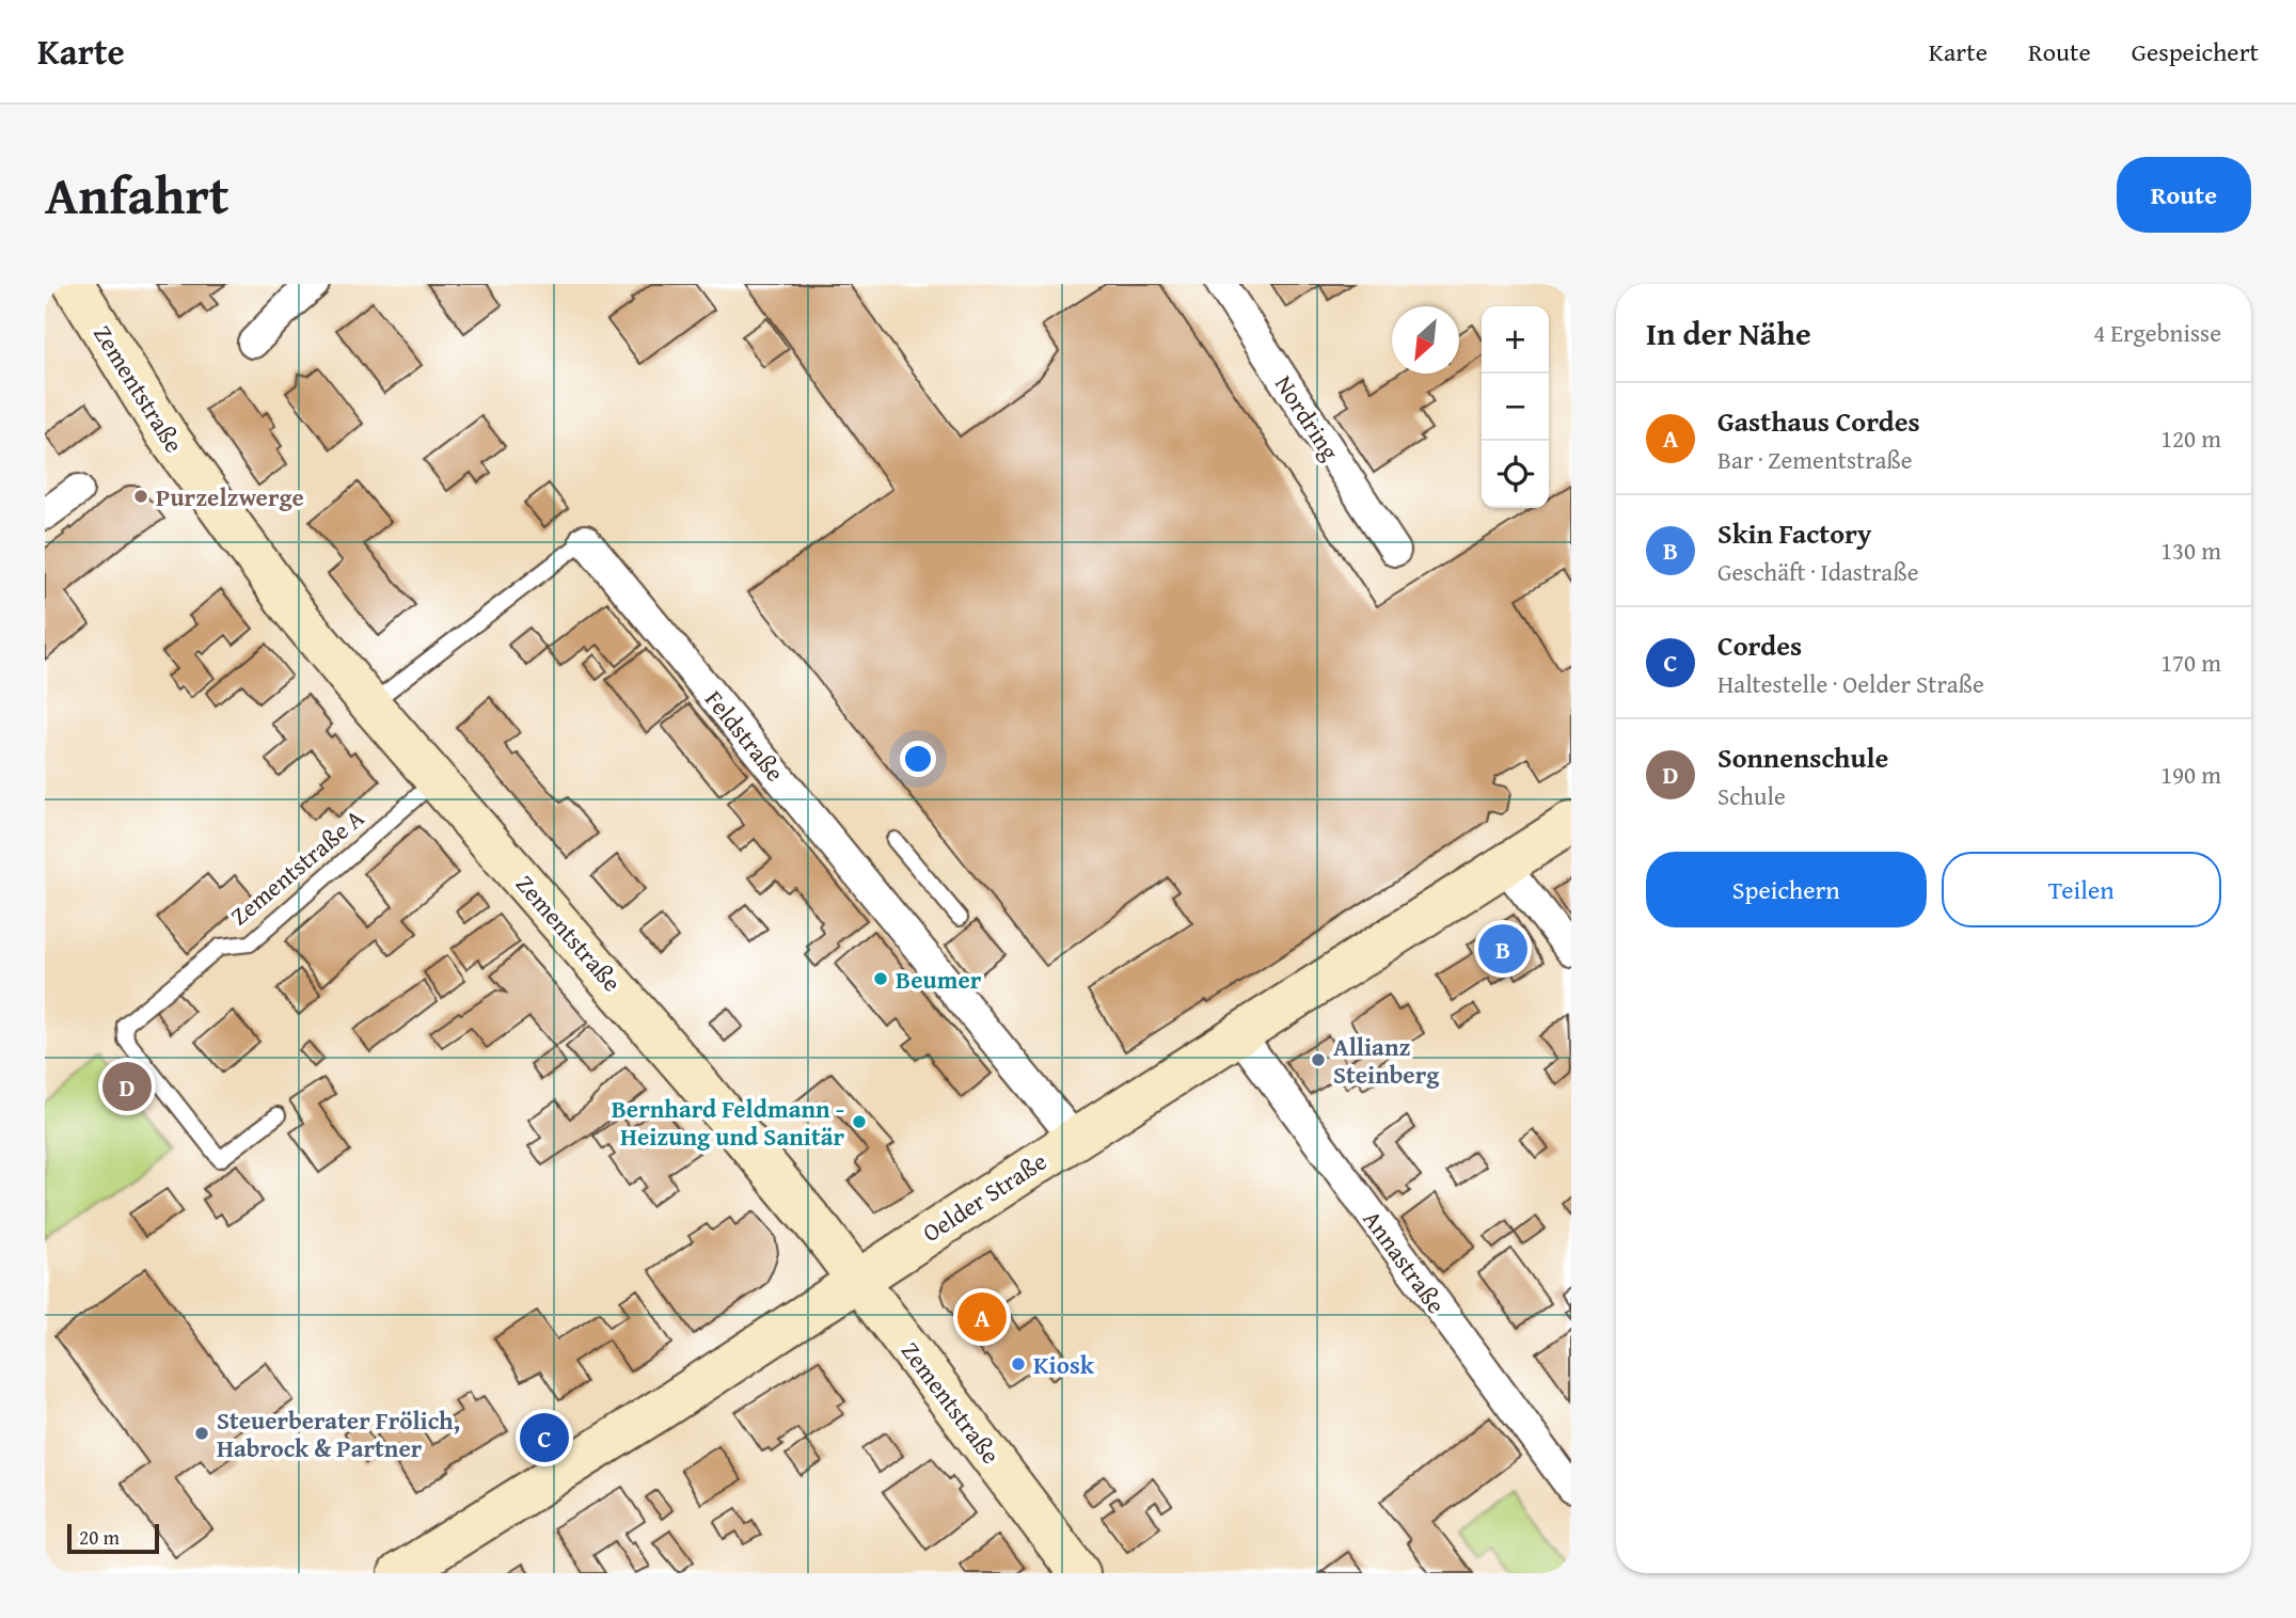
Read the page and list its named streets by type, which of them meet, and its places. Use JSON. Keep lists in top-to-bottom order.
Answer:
{
  "streets": {
    "street": [
      "Zementstraße",
      "Nordring",
      "Feldstraße",
      "Oelder Straße",
      "Annastraße"
    ],
    "lane": ["Zementstraße A"]
  },
  "crossings": [
    ["Zementstraße", "Feldstraße"],
    ["Zementstraße", "Zementstraße A"],
    ["Zementstraße", "Oelder Straße"],
    ["Feldstraße", "Oelder Straße"],
    ["Oelder Straße", "Annastraße"]
  ],
  "places": [
    "Purzelzwerge",
    "Beumer",
    "Allianz Steinberg",
    "Bernhard Feldmann - Heizung und Sanitär",
    "Kiosk",
    "Steuerberater Frölich, Habrock & Partner"
  ],
  "scale_bar": "20 m",
  "north": "bottom left",
  "page": {
    "header": "Karte",
    "nav": ["Karte", "Route", "Gespeichert"],
    "title": "Anfahrt",
    "buttons": [
      "Route",
      ["Speichern", "Teilen"]
    ],
    "heading": ["In der Nähe", "4 Ergebnisse"],
    "map_buttons": ["+", "−"],
    "list": [
      {
        "mark": "A",
        "name": "Gasthaus Cordes",
        "note": "Bar · Zementstraße",
        "value": "120 m"
      },
      {
        "mark": "B",
        "name": "Skin Factory",
        "note": "Geschäft · Idastraße",
        "value": "130 m"
      },
      {
        "mark": "C",
        "name": "Cordes",
        "note": "Haltestelle · Oelder Straße",
        "value": "170 m"
      },
      {
        "mark": "D",
        "name": "Sonnenschule",
        "note": "Schule",
        "value": "190 m"
      }
    ],
    "pins": [
      "B",
      "D",
      "A",
      "C"
    ],
    "scale": "20 m"
  }
}
